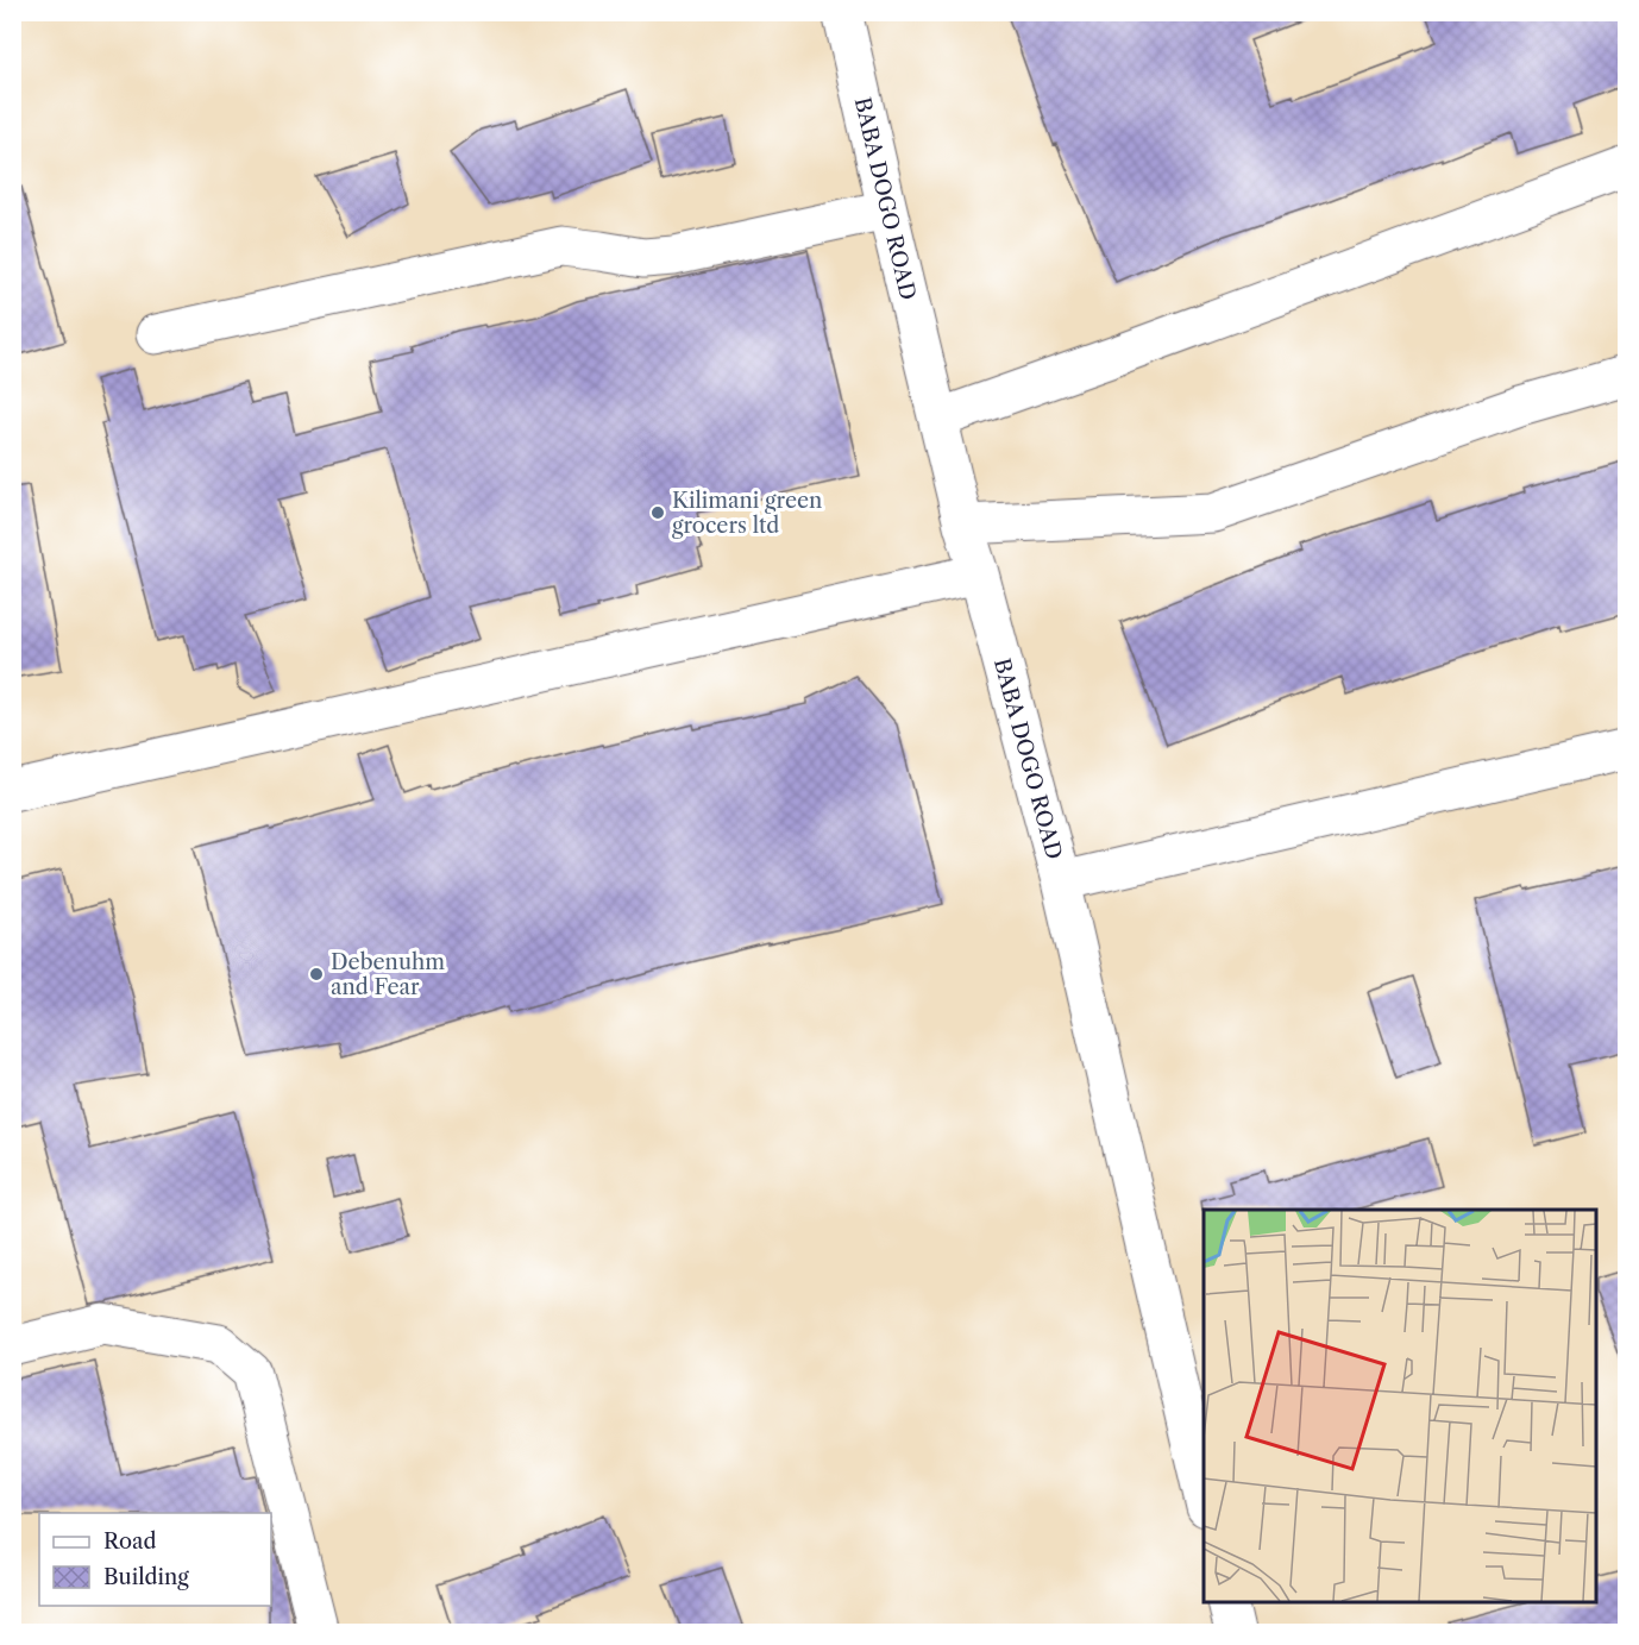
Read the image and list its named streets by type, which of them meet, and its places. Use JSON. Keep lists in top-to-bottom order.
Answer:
{
  "streets": {
    "street": ["BABA DOGO ROAD"]
  },
  "places": ["Kilimani green grocers ltd", "Debenuhm and Fear"],
  "legend": ["Road", "Building"]
}
